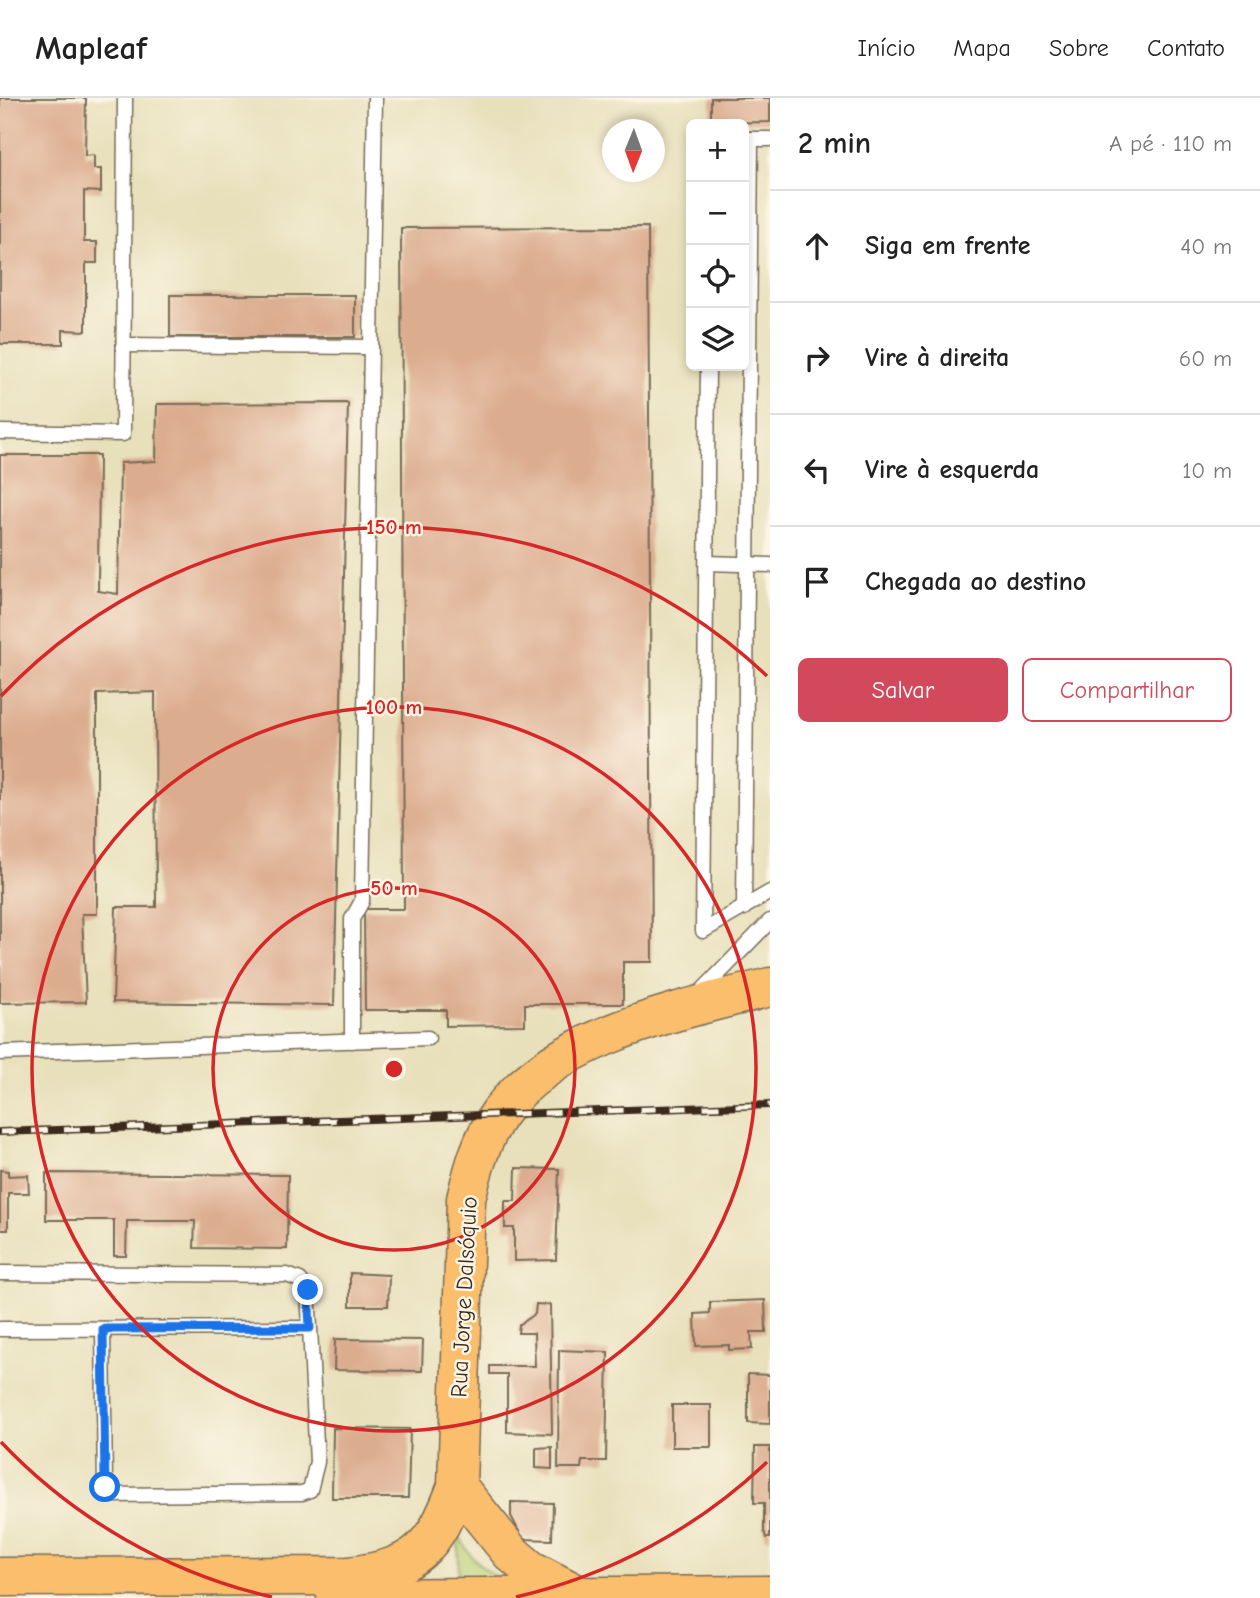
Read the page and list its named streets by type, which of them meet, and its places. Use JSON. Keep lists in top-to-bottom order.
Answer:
{
  "streets": {
    "highway": ["Rua Jorge Dalsóquio"]
  },
  "north": "bottom",
  "page": {
    "header": "Mapleaf",
    "nav": [
      "Início",
      "Mapa",
      "Sobre",
      "Contato"
    ],
    "heading": ["2 min", "A pé · 110 m"],
    "map_buttons": ["+", "−"],
    "list": [
      ["Siga em frente", "40 m"],
      ["Vire à direita", "60 m"],
      ["Vire à esquerda", "10 m"],
      "Chegada ao destino"
    ],
    "buttons": ["Salvar", "Compartilhar"]
  },
  "rings": ["150 m", "100 m", "50 m"]
}
